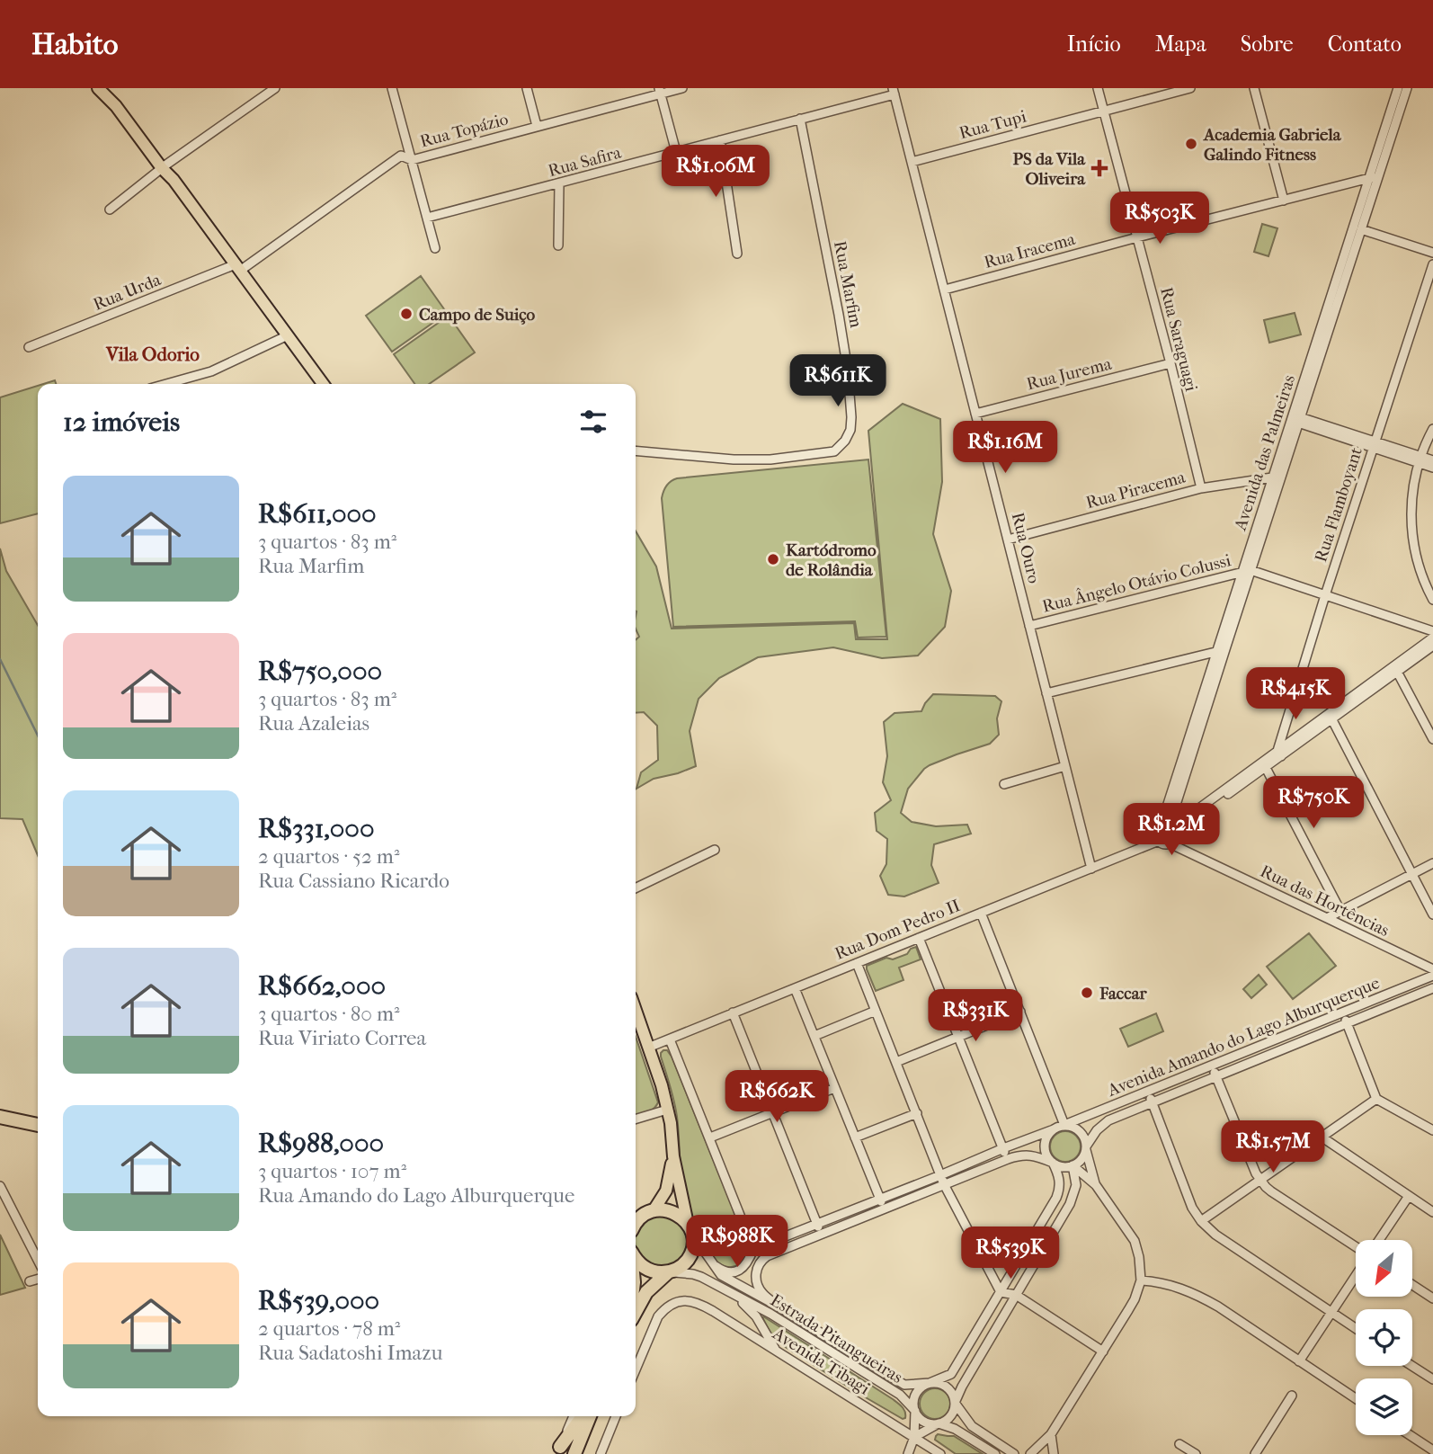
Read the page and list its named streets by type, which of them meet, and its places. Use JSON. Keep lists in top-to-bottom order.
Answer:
{
  "streets": {
    "street": [
      "Rua Tupi",
      "Rua Topázio",
      "Rua Safira",
      "Rua Iracema",
      "Rua Marfim",
      "Rua Urda",
      "Rua Saraguagi",
      "Rua Jurema",
      "Avenida das Palmeiras",
      "Rua Piracema",
      "Rua Flamboyant",
      "Rua Ouro",
      "Rua Ângelo Otávio Colussi",
      "Rua das Hortências",
      "Rua Dom Pedro II",
      "Avenida Amando do Lago Alburquerque",
      "Estrada Pitangueiras",
      "Avenida Tibagi"
    ]
  },
  "crossings": [
    ["Rua Tupi", "Rua Saraguagi"],
    ["Rua Tupi", "Rua Ouro"],
    ["Rua Topázio", "Rua Urda"],
    ["Rua Safira", "Rua Marfim"],
    ["Rua Safira", "Rua Ouro"],
    ["Rua Iracema", "Rua Saraguagi"],
    ["Rua Iracema", "Avenida das Palmeiras"],
    ["Rua Iracema", "Rua Ouro"],
    ["Rua Saraguagi", "Rua Jurema"],
    ["Rua Saraguagi", "Rua Piracema"],
    ["Rua Jurema", "Rua Ouro"],
    ["Avenida das Palmeiras", "Rua Piracema"],
    ["Avenida das Palmeiras", "Rua Ângelo Otávio Colussi"],
    ["Rua Piracema", "Rua Ouro"],
    ["Rua Ouro", "Rua Ângelo Otávio Colussi"],
    ["Rua Ouro", "Rua Dom Pedro II"],
    ["Rua das Hortências", "Rua Dom Pedro II"]
  ],
  "districts": ["Vila Odorio"],
  "places": {
    "other": [
      "Academia Gabriela Galindo Fitness",
      "Campo de Suiço",
      "Kartódromo de Rolândia",
      "Faccar"
    ],
    "health": ["PS da Vila Oliveira"]
  },
  "north": "bottom left",
  "page": {
    "header": "Habito",
    "nav": [
      "Início",
      "Mapa",
      "Sobre",
      "Contato"
    ],
    "price": [
      "R$1.06M",
      "R$503K",
      "R$611K",
      "R$1.16M",
      "R$415K",
      "R$750K",
      "R$1.2M",
      "R$331K",
      "R$662K",
      "R$1.57M",
      "R$988K",
      "R$539K"
    ],
    "heading": "12 imóveis",
    "list": [
      {
        "name": "R$611,000",
        "note": "3 quartos · 83 m² · Rua Marfim"
      },
      {
        "name": "R$750,000",
        "note": "3 quartos · 83 m² · Rua Azaleias"
      },
      {
        "name": "R$331,000",
        "note": "2 quartos · 52 m² · Rua Cassiano Ricardo"
      },
      {
        "name": "R$662,000",
        "note": "3 quartos · 80 m² · Rua Viriato Correa"
      },
      {
        "name": "R$988,000",
        "note": "3 quartos · 107 m² · Rua Amando do Lago Alburquerque"
      },
      {
        "name": "R$539,000",
        "note": "2 quartos · 78 m² · Rua Sadatoshi Imazu"
      }
    ]
  }
}
